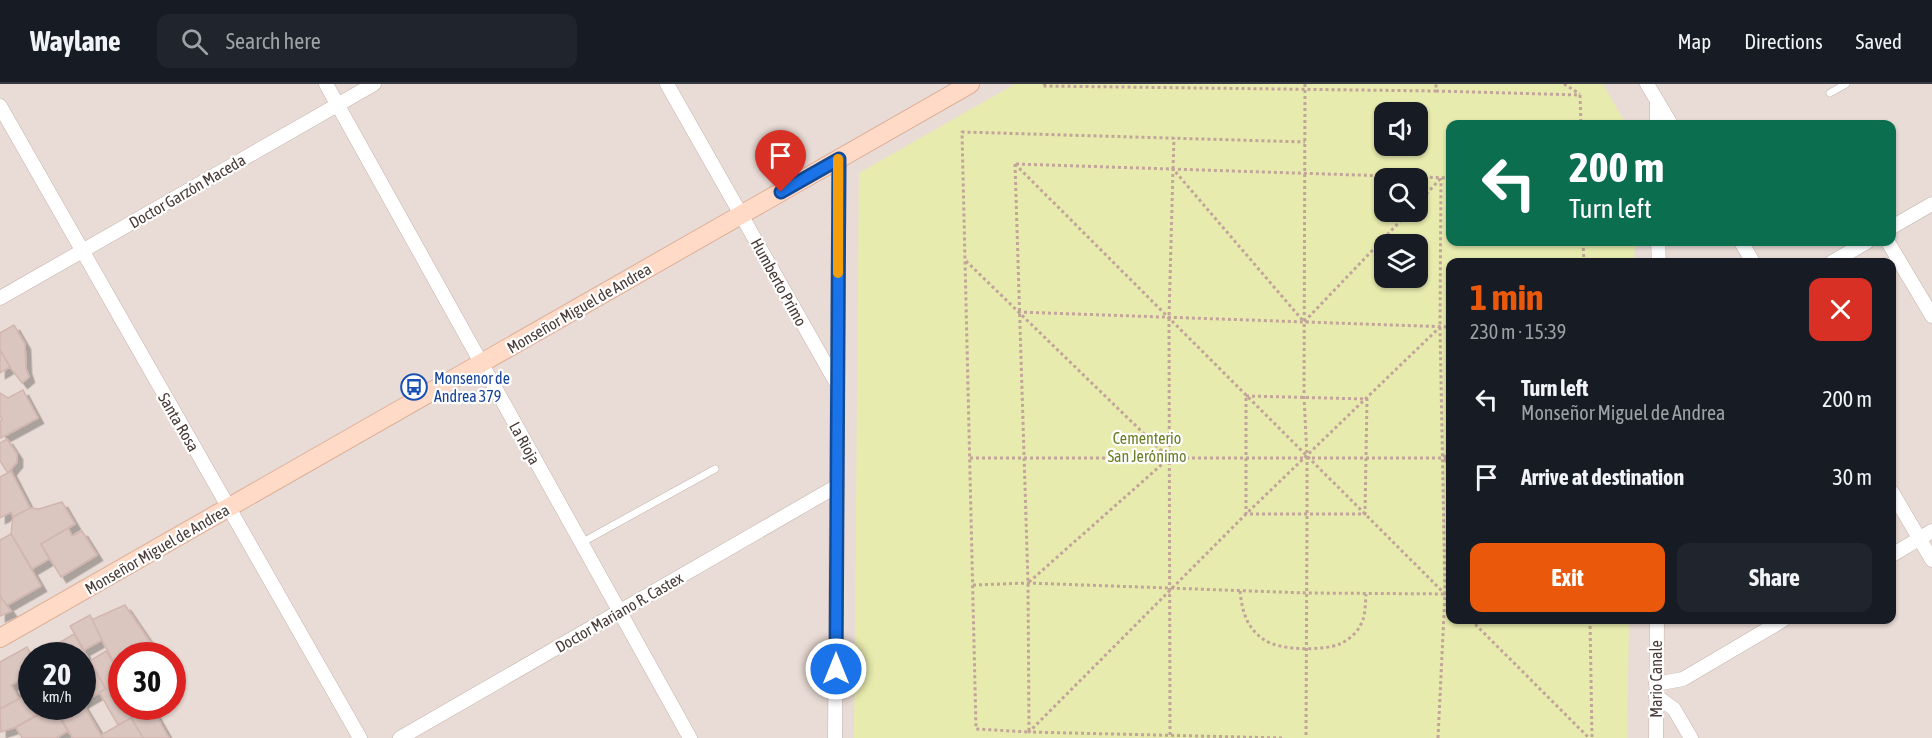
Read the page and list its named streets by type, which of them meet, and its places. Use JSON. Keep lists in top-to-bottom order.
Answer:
{
  "streets": {
    "main road": ["Monseñor Miguel de Andrea"],
    "street": [
      "Doctor Garzón Maceda",
      "Humberto Primo",
      "Santa Rosa",
      "La Rioja",
      "Doctor Mariano R. Castex",
      "Mario Canale"
    ]
  },
  "crossings": [
    ["Doctor Garzón Maceda", "Santa Rosa"],
    ["Doctor Garzón Maceda", "La Rioja"],
    ["Humberto Primo", "Monseñor Miguel de Andrea"],
    ["Monseñor Miguel de Andrea", "Santa Rosa"],
    ["Monseñor Miguel de Andrea", "La Rioja"],
    ["La Rioja", "Doctor Mariano R. Castex"]
  ],
  "parks": ["Cementerio San Jerónimo"],
  "places": {
    "bus stop": ["Monsenor de Andrea 379"]
  },
  "page": {
    "header": "Waylane",
    "search": "Search here",
    "nav": ["Map", "Directions", "Saved"],
    "turn": ["200 m", "Turn left"],
    "heading": ["1 min", "230 m · 15:39"],
    "list": [
      {
        "name": "Turn left",
        "note": "Monseñor Miguel de Andrea",
        "value": "200 m"
      },
      {
        "name": "Arrive at destination",
        "value": "30 m"
      }
    ],
    "buttons": ["Exit", "Share"],
    "speed": "20 km/h",
    "limit": "30"
  }
}
